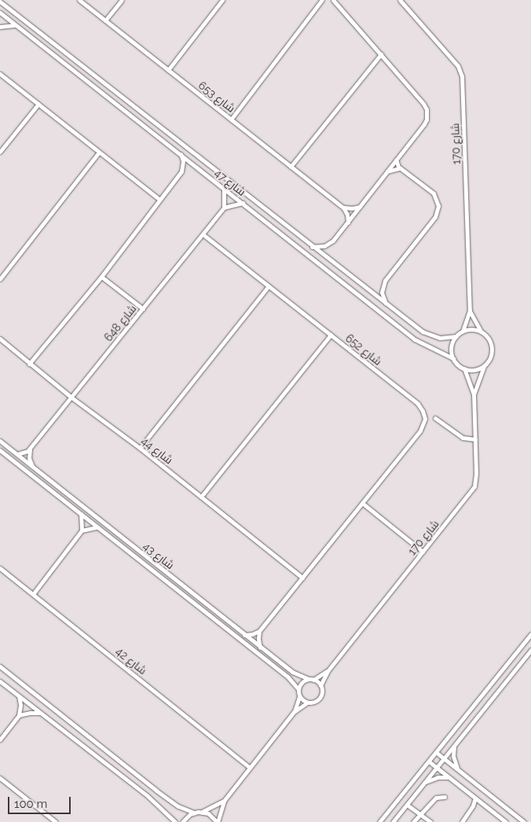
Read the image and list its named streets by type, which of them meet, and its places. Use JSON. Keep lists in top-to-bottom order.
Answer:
{
  "streets": {
    "street": [
      "شارع 653",
      "شارع 170",
      "شارع 47",
      "شارع 648",
      "شارع 652",
      "شارع 44",
      "شارع 43",
      "شارع 42"
    ]
  },
  "crossings": [
    ["شارع 170", "شارع 47"],
    ["شارع 170", "شارع 43"],
    ["شارع 648", "شارع 652"],
    ["شارع 648", "شارع 44"],
    ["شارع 648", "شارع 43"],
    ["شارع 652", "شارع 44"]
  ],
  "scale_bar": "100 m"
}
